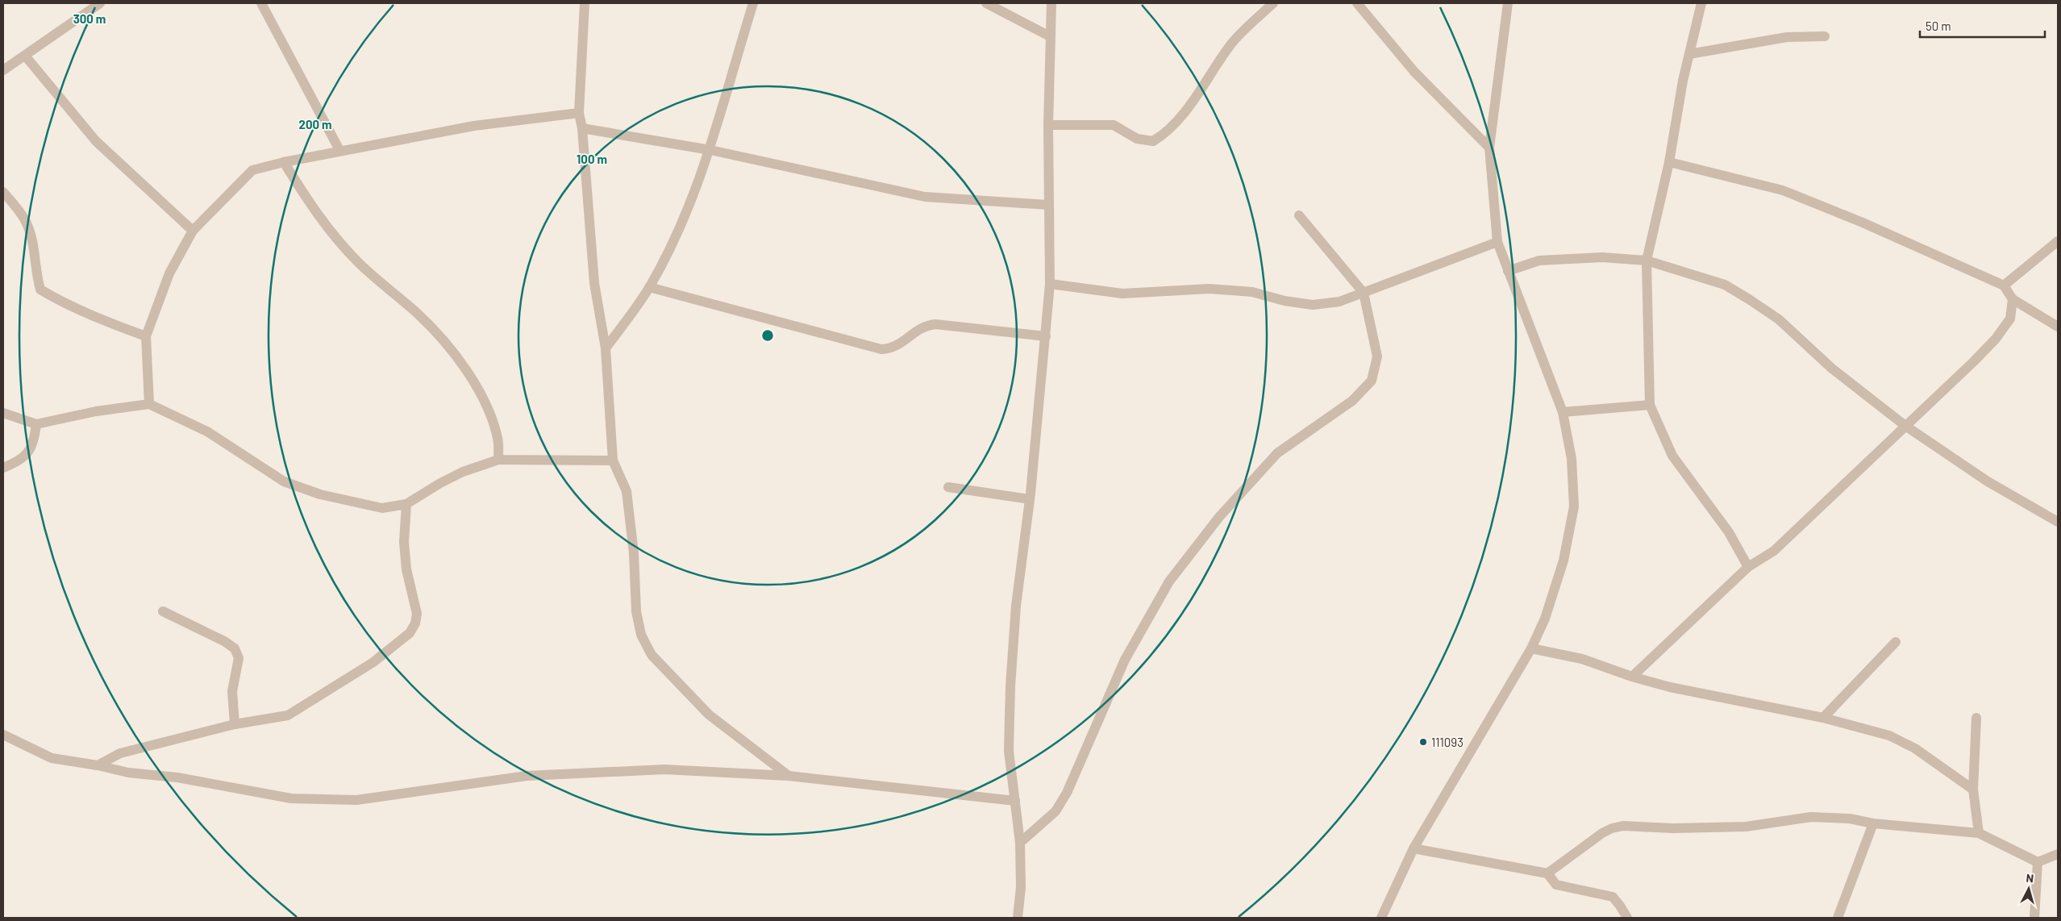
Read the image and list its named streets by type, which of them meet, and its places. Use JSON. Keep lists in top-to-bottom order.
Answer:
{
  "places": ["111093"],
  "scale_bar": "50 m",
  "north": "top",
  "rings": ["300 m", "200 m", "100 m"]
}
